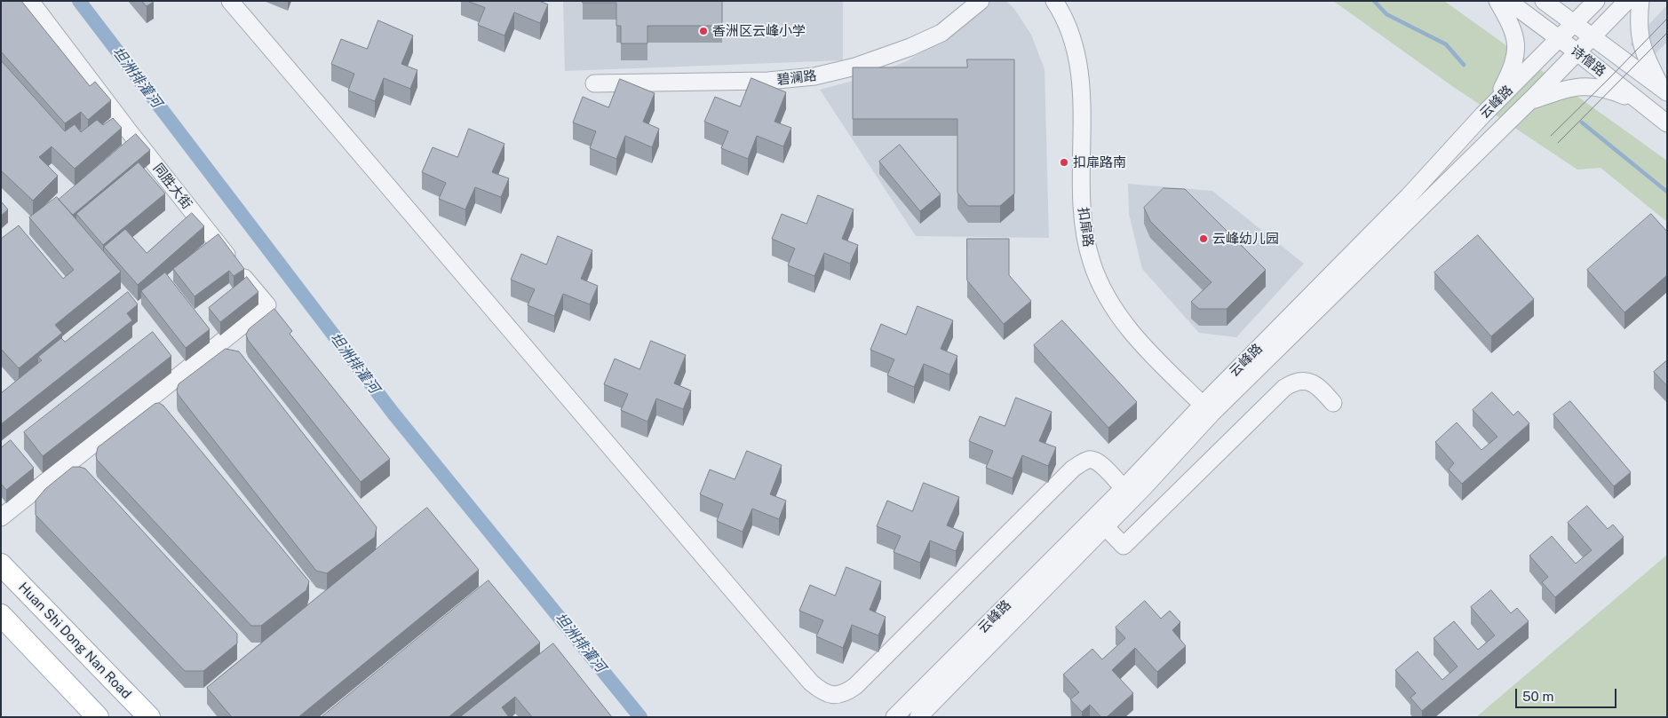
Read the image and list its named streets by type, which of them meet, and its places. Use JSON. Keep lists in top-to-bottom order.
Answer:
{
  "streets": {
    "main road": ["Huan Shi Dong Nan Road"],
    "street": [
      "诗僧路",
      "碧澜路",
      "云峰路",
      "同胜大街",
      "扣扉路"
    ]
  },
  "crossings": [
    ["诗僧路", "云峰路"],
    ["云峰路", "扣扉路"]
  ],
  "water": ["坦洲排灌河"],
  "places": ["香洲区云峰小学", "扣扉路南", "云峰幼儿园"],
  "scale_bar": "50 m"
}
